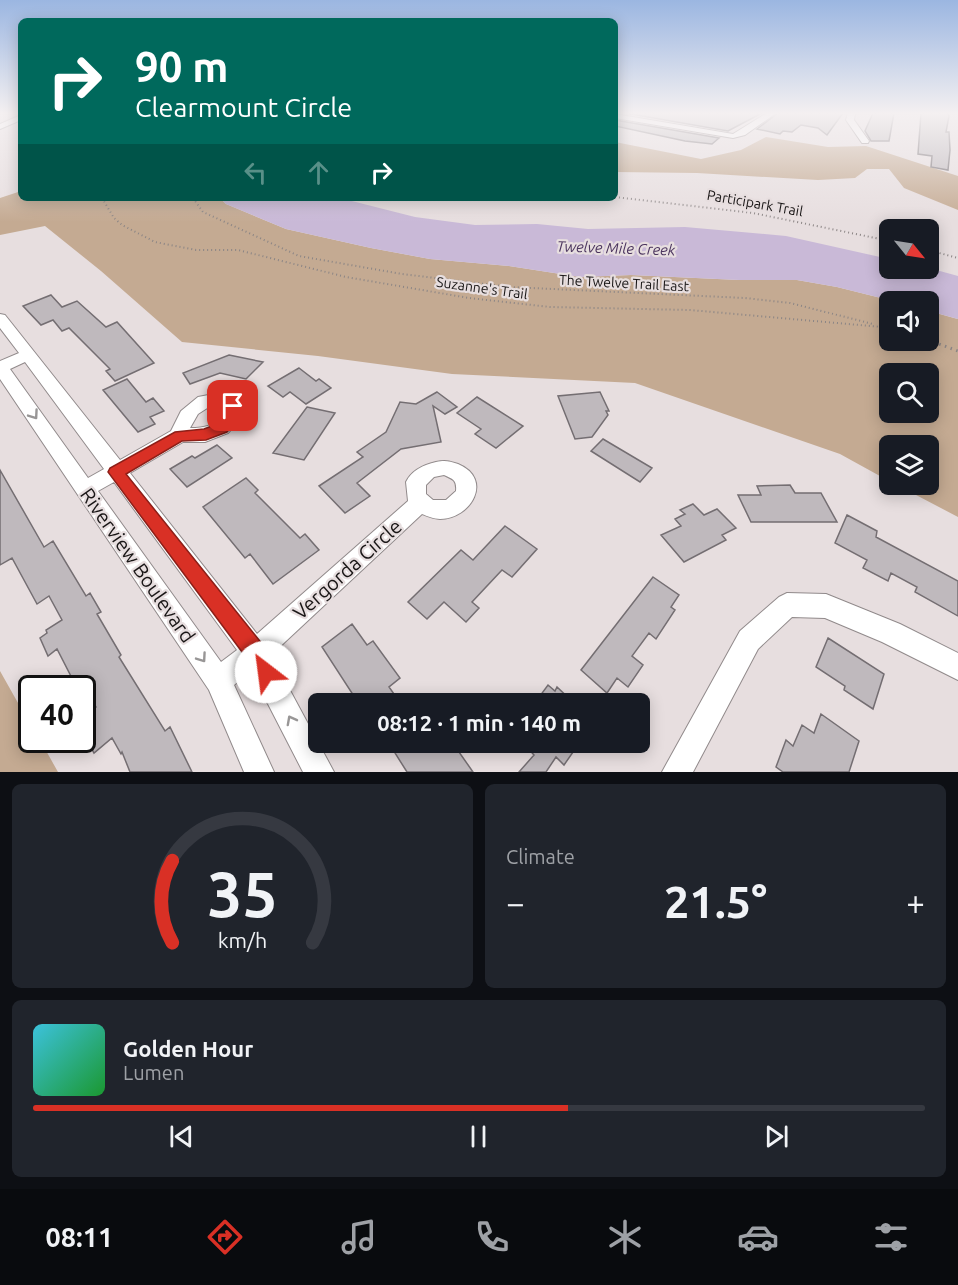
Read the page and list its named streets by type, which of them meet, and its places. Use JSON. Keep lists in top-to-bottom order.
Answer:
{
  "streets": {
    "street": ["Riverview Boulevard", "Vergorda Circle"],
    "path": ["Participark Trail", "The Twelve Trail East", "Suzanne's Trail"]
  },
  "crossings": [
    ["Riverview Boulevard", "Vergorda Circle"]
  ],
  "water": ["Twelve Mile Creek"],
  "north": "bottom right",
  "page": {
    "turn": ["90 m", "Clearmount Circle"],
    "limit": "40",
    "trip": "08:12 · 1 min · 140 m",
    "tile": "Climate",
    "heat": ["−", "21.5°", "+"],
    "song": ["Golden Hour", "Lumen"],
    "tabs": "08:11",
    "gauge": ["35", "km/h"]
  }
}
